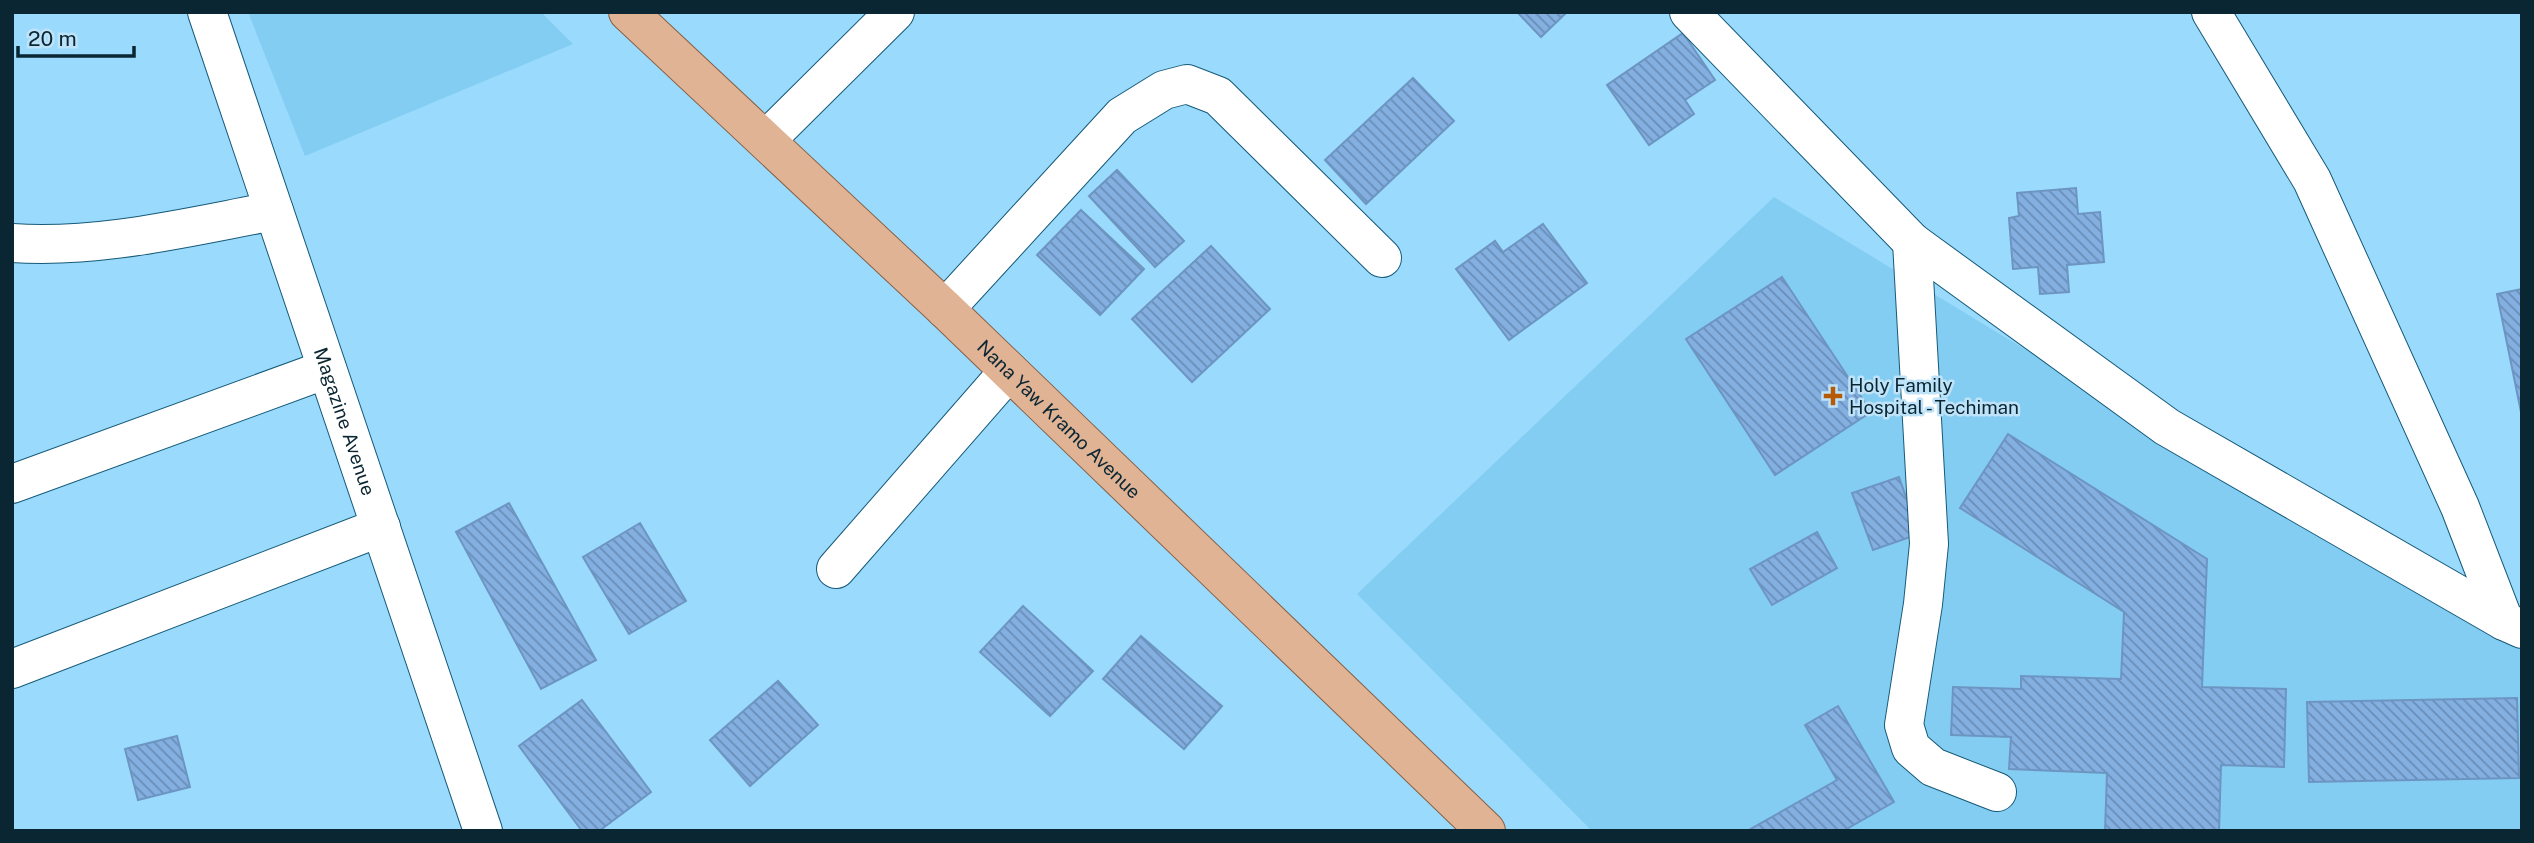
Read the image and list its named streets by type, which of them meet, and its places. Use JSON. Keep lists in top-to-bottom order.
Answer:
{
  "streets": {
    "main road": ["Nana Yaw Kramo Avenue"],
    "street": ["Magazine Avenue"]
  },
  "places": {
    "health": ["Holy Family Hospital - Techiman"]
  },
  "scale_bar": "20 m"
}
